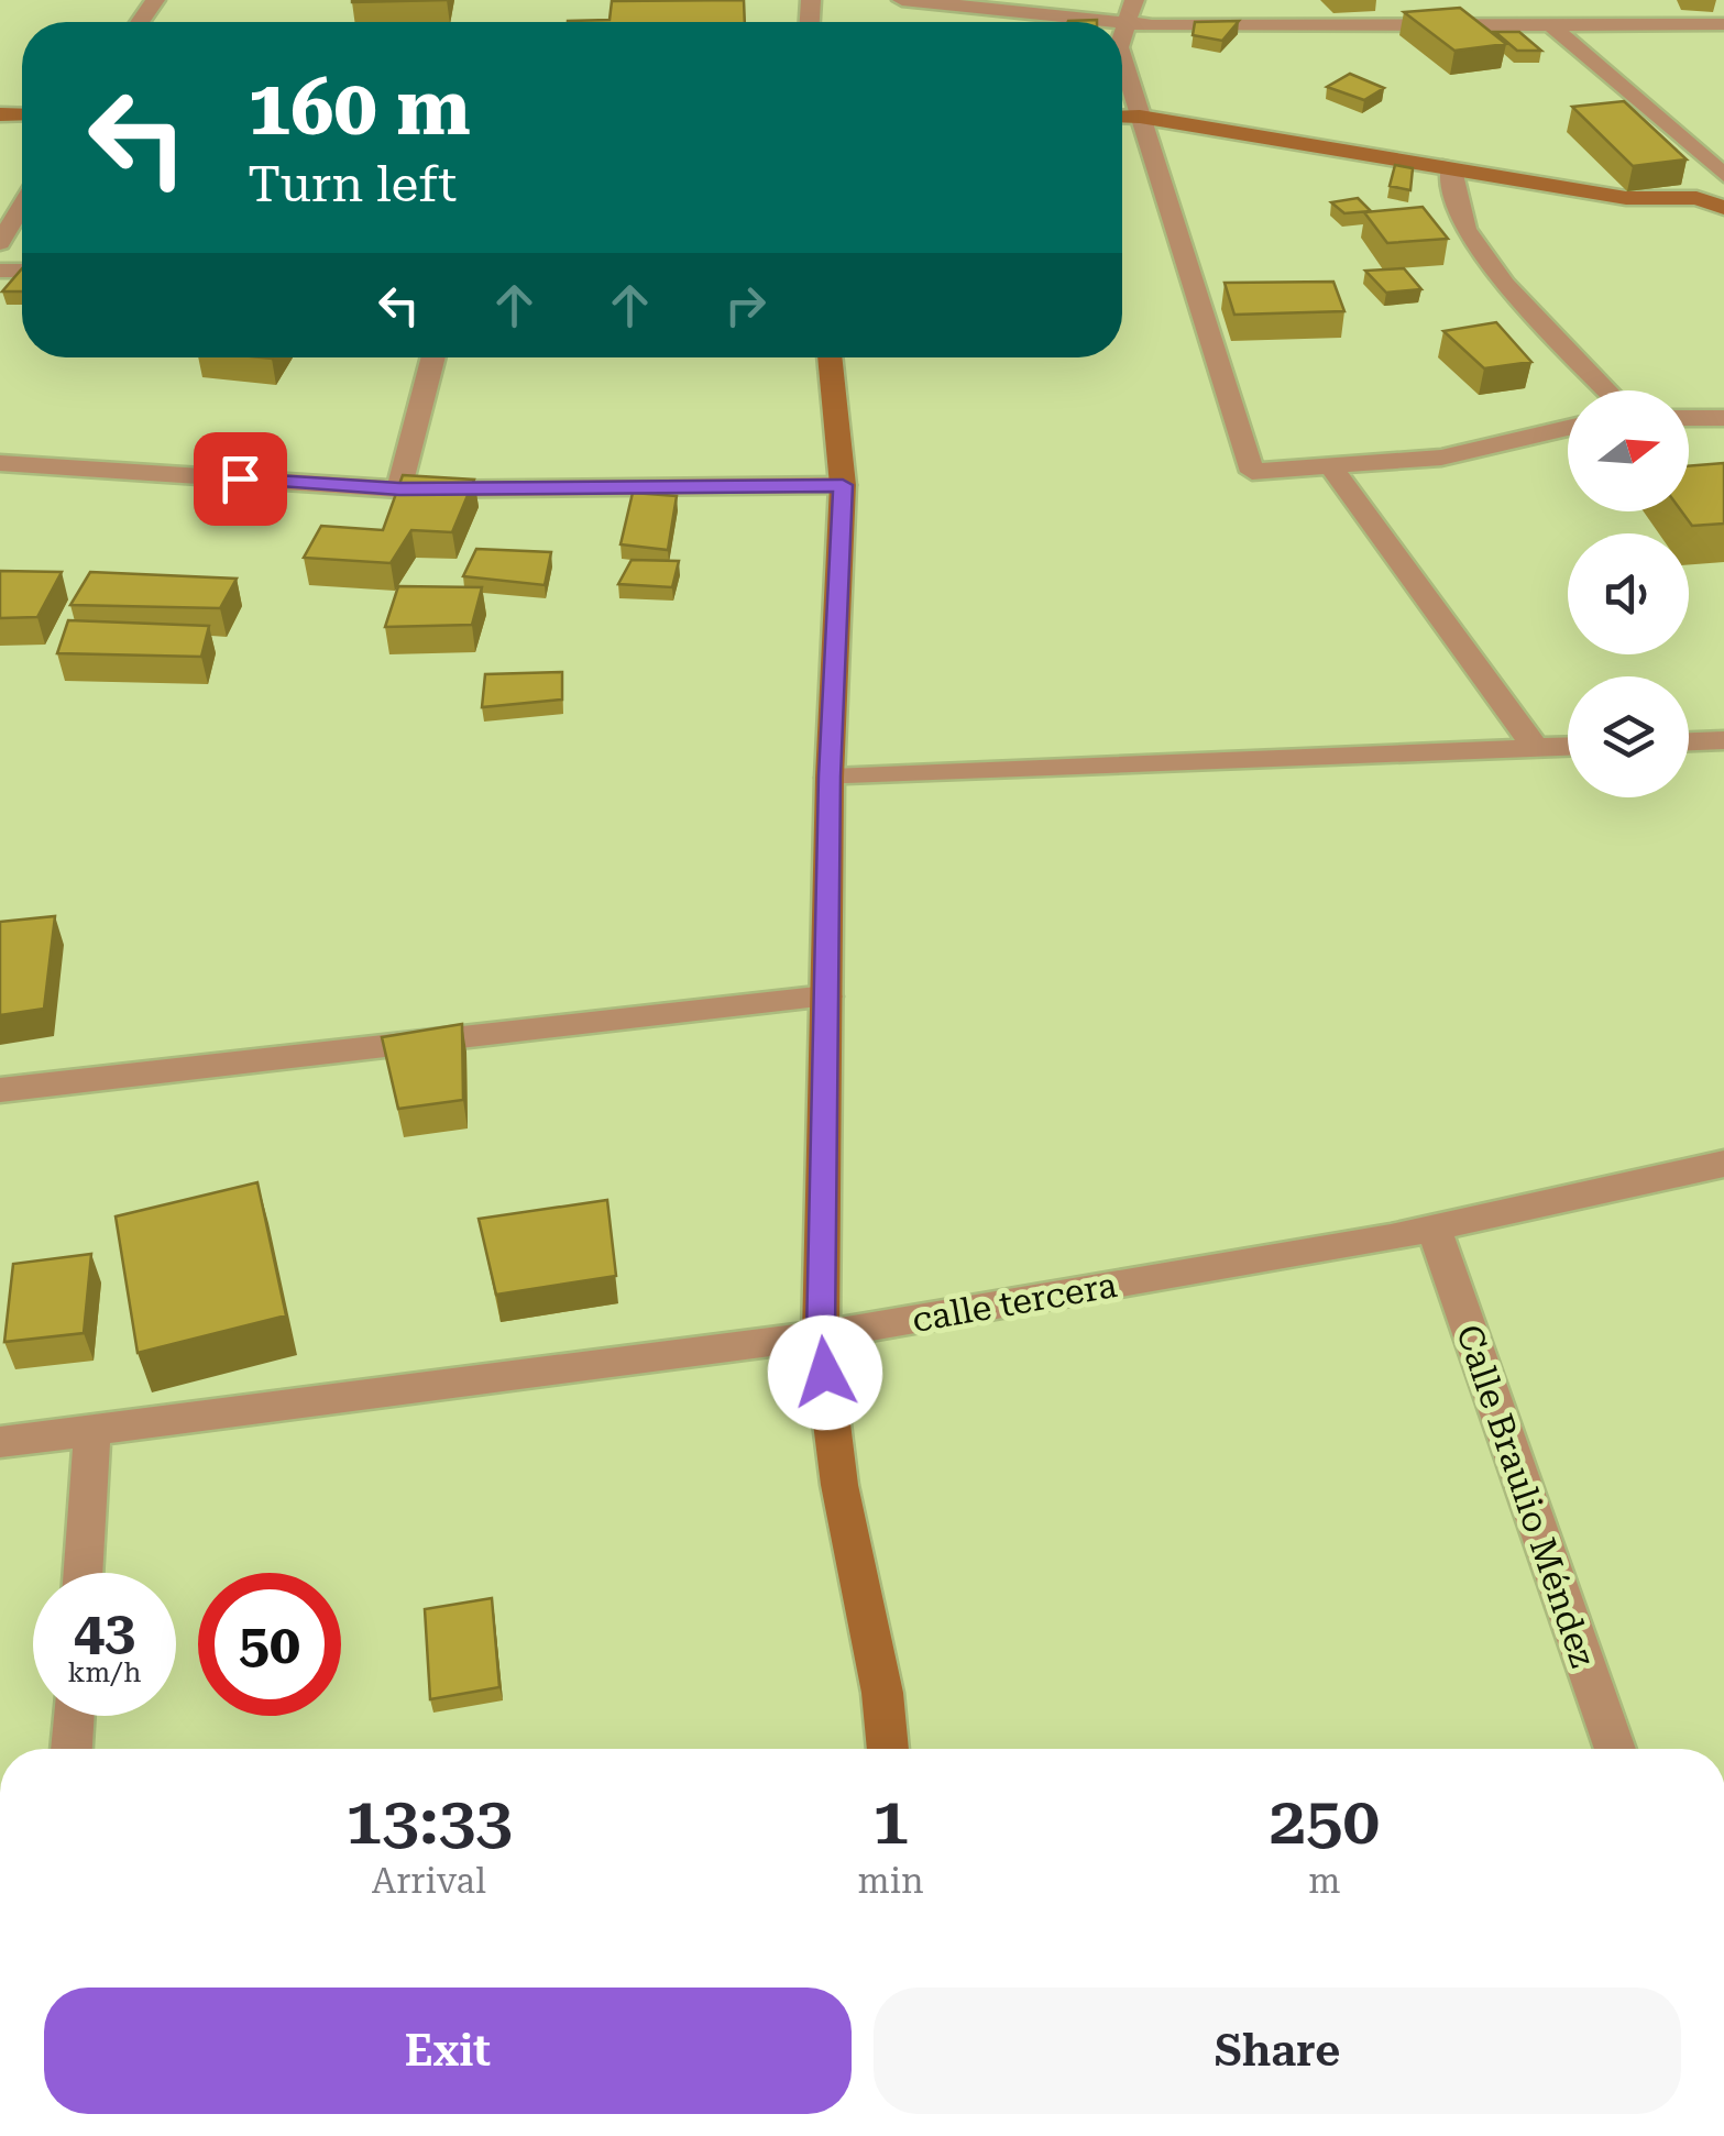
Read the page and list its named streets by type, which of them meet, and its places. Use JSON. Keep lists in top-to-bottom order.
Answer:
{
  "streets": {
    "street": ["calle tercera", "Calle Braulio Méndez"]
  },
  "crossings": [
    ["calle tercera", "Calle Braulio Méndez"]
  ],
  "north": "right",
  "page": {
    "turn": ["160 m", "Turn left"],
    "speed": "43 km/h",
    "limit": "50",
    "eta": [
      "13:33",
      "Arrival",
      "1",
      "min",
      "250",
      "m"
    ],
    "buttons": ["Exit", "Share"]
  }
}
